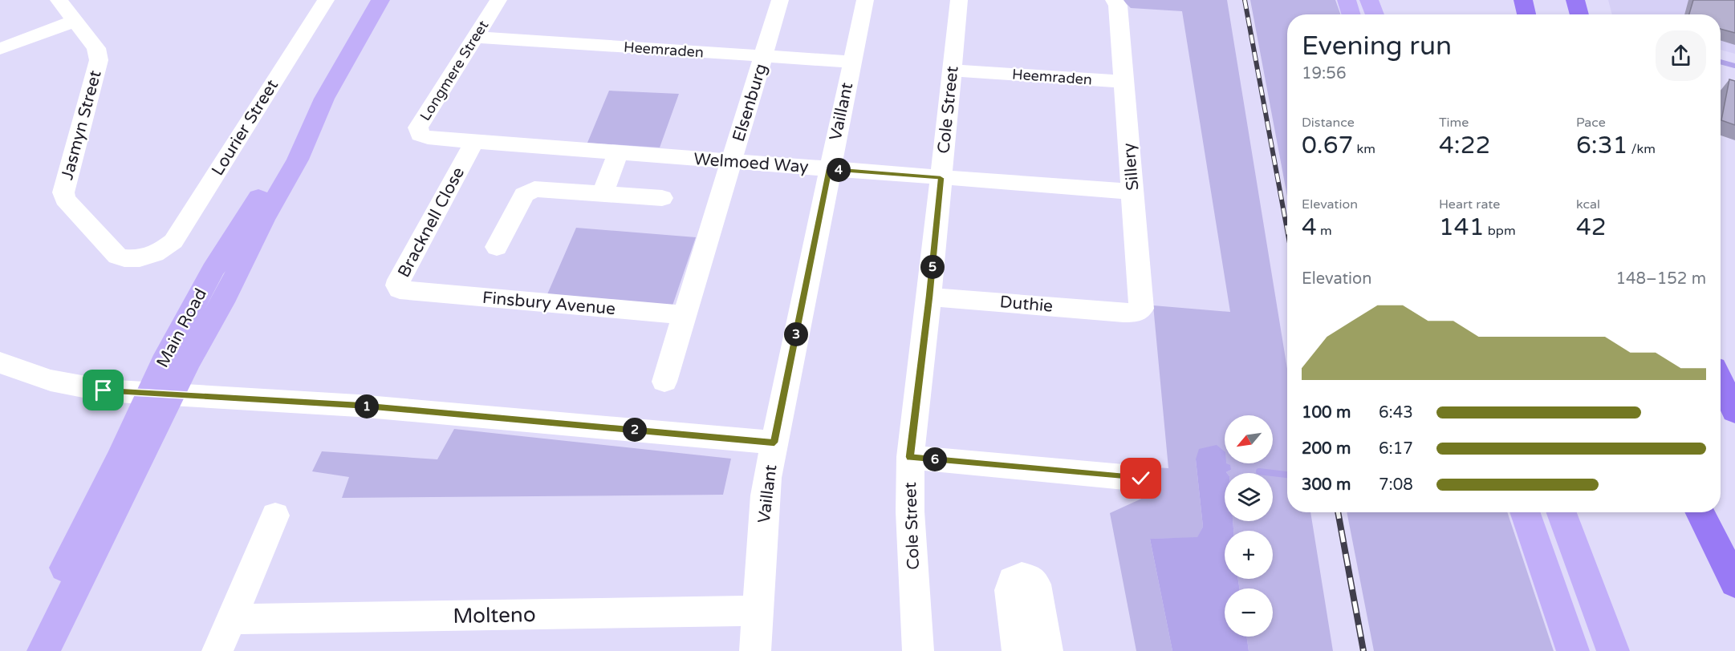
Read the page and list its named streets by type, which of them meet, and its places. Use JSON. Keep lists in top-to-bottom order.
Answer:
{
  "streets": {
    "main road": ["Main Road"],
    "street": [
      "Heemraden",
      "Longmere Street",
      "Elsenburg",
      "Cole Street",
      "Vaillant",
      "Jasmyn Street",
      "Lourier Street",
      "Welmoed Way",
      "Sillery",
      "Bracknell Close",
      "Finsbury Avenue",
      "Duthie",
      "Molteno"
    ]
  },
  "crossings": [
    ["Heemraden", "Longmere Street"],
    ["Heemraden", "Elsenburg"],
    ["Heemraden", "Cole Street"],
    ["Heemraden", "Vaillant"],
    ["Heemraden", "Sillery"],
    ["Longmere Street", "Welmoed Way"],
    ["Elsenburg", "Welmoed Way"],
    ["Elsenburg", "Finsbury Avenue"],
    ["Cole Street", "Welmoed Way"],
    ["Cole Street", "Duthie"],
    ["Vaillant", "Welmoed Way"],
    ["Vaillant", "Molteno"],
    ["Jasmyn Street", "Lourier Street"],
    ["Welmoed Way", "Sillery"],
    ["Welmoed Way", "Bracknell Close"],
    ["Sillery", "Duthie"],
    ["Bracknell Close", "Finsbury Avenue"]
  ],
  "north": "bottom left",
  "page": {
    "heading": ["Evening run", "19:56"],
    "stats": [
      ["Distance", "0.67 km"],
      ["Time", "4:22"],
      ["Pace", "6:31 /km"],
      ["Elevation", "4 m"],
      ["Heart rate", "141 bpm"],
      ["kcal", "42"]
    ],
    "pins": [
      "4",
      "5",
      "3",
      "1",
      "2",
      "6"
    ],
    "chart": ["Elevation", "148–152 m"],
    "list": [
      {
        "name": "100 m",
        "note": "6:43"
      },
      {
        "name": "200 m",
        "note": "6:17"
      },
      {
        "name": "300 m",
        "note": "7:08"
      }
    ],
    "map_buttons": ["+", "−"]
  }
}
